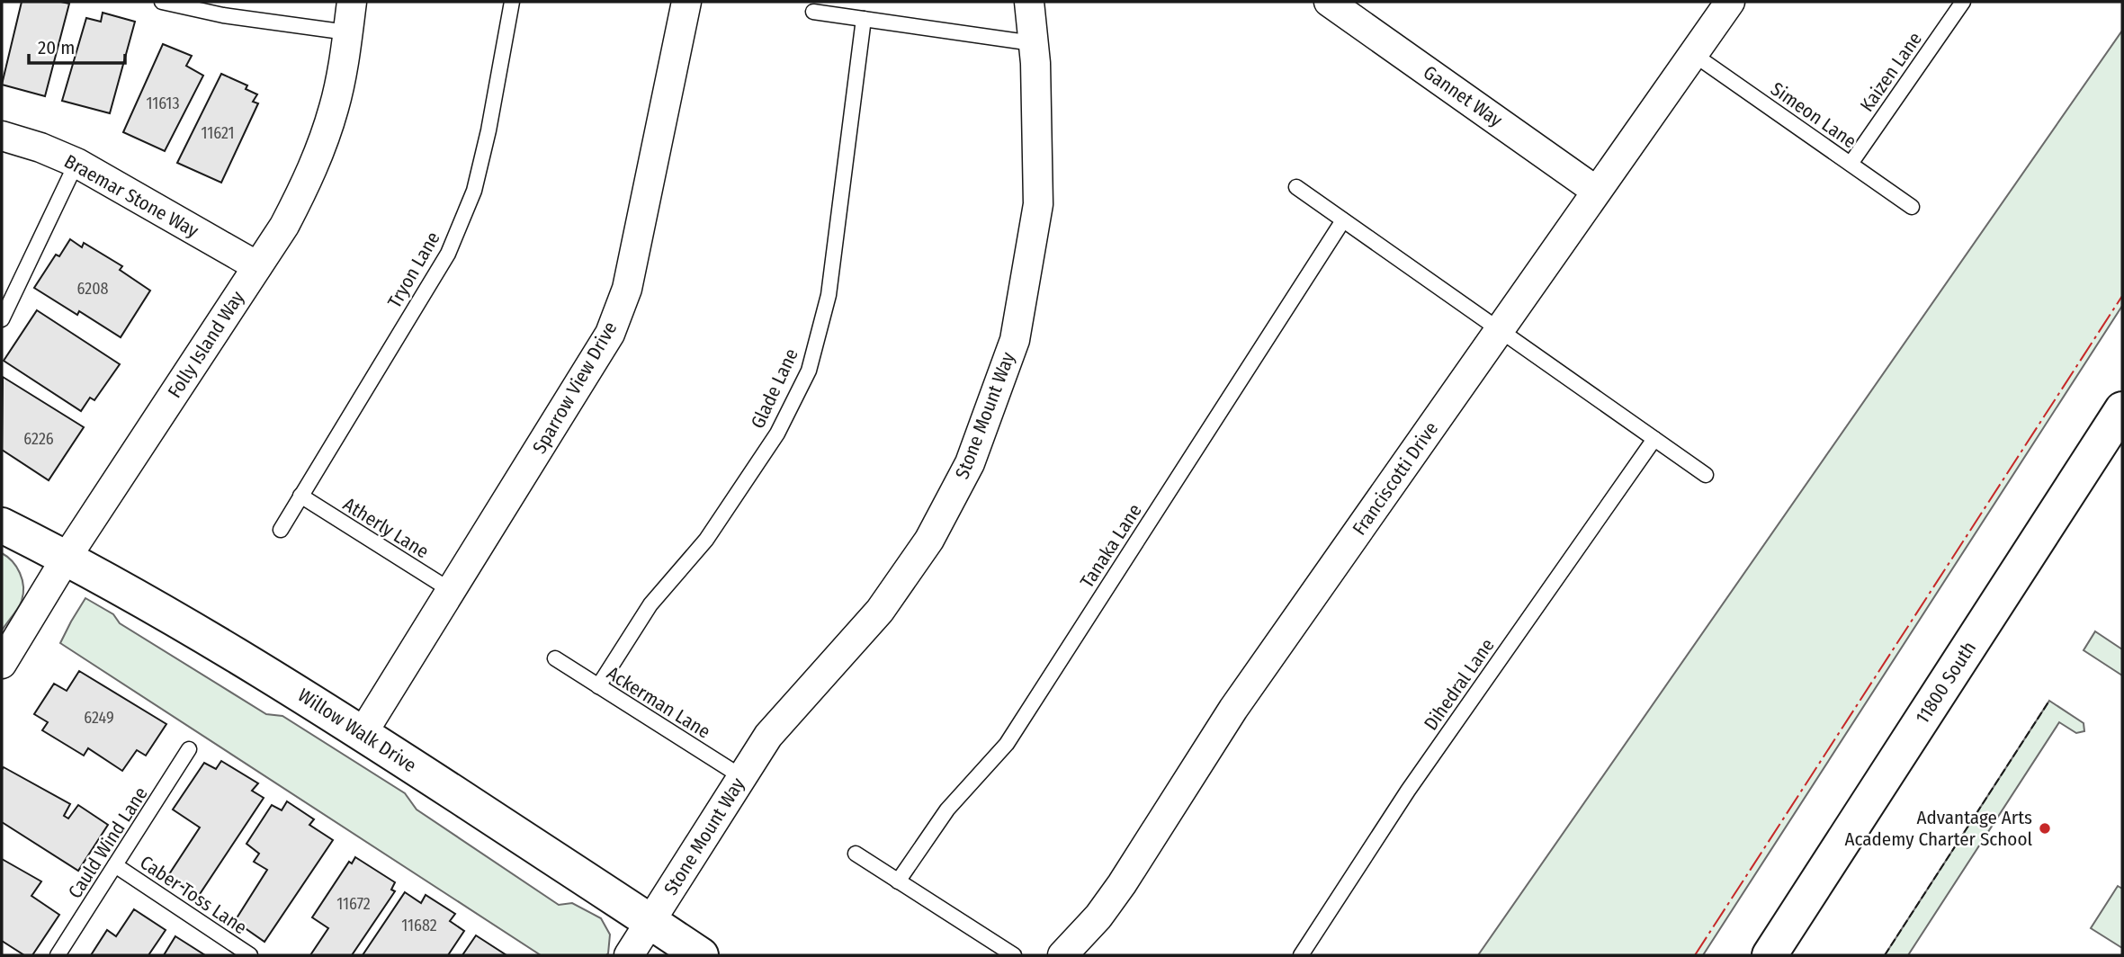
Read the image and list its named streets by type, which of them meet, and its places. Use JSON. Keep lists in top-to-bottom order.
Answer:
{
  "streets": {
    "street": [
      "Gannet Way",
      "Braemar Stone Way",
      "Folly Island Way",
      "Sparrow View Drive",
      "Stone Mount Way",
      "Franciscotti Drive",
      "11800 South",
      "Willow Walk Drive"
    ],
    "lane": [
      "Kaizen Lane",
      "Simeon Lane",
      "Tryon Lane",
      "Glade Lane",
      "Atherly Lane",
      "Tanaka Lane",
      "Dihedral Lane",
      "Ackerman Lane",
      "Cauld Wind Lane",
      "Caber Toss Lane"
    ]
  },
  "crossings": [
    ["Kaizen Lane", "Simeon Lane"],
    ["Gannet Way", "Franciscotti Drive"],
    ["Simeon Lane", "Franciscotti Drive"],
    ["Braemar Stone Way", "Folly Island Way"],
    ["Tryon Lane", "Atherly Lane"],
    ["Folly Island Way", "Willow Walk Drive"],
    ["Sparrow View Drive", "Atherly Lane"],
    ["Sparrow View Drive", "Willow Walk Drive"],
    ["Glade Lane", "Ackerman Lane"],
    ["Stone Mount Way", "Ackerman Lane"],
    ["Stone Mount Way", "Willow Walk Drive"],
    ["Cauld Wind Lane", "Caber Toss Lane"]
  ],
  "places": ["Advantage Arts Academy Charter School"],
  "house_numbers": [
    "11613",
    "11621",
    "6208",
    "6226",
    "6249",
    "11672",
    "11682"
  ],
  "scale_bar": "20 m"
}
